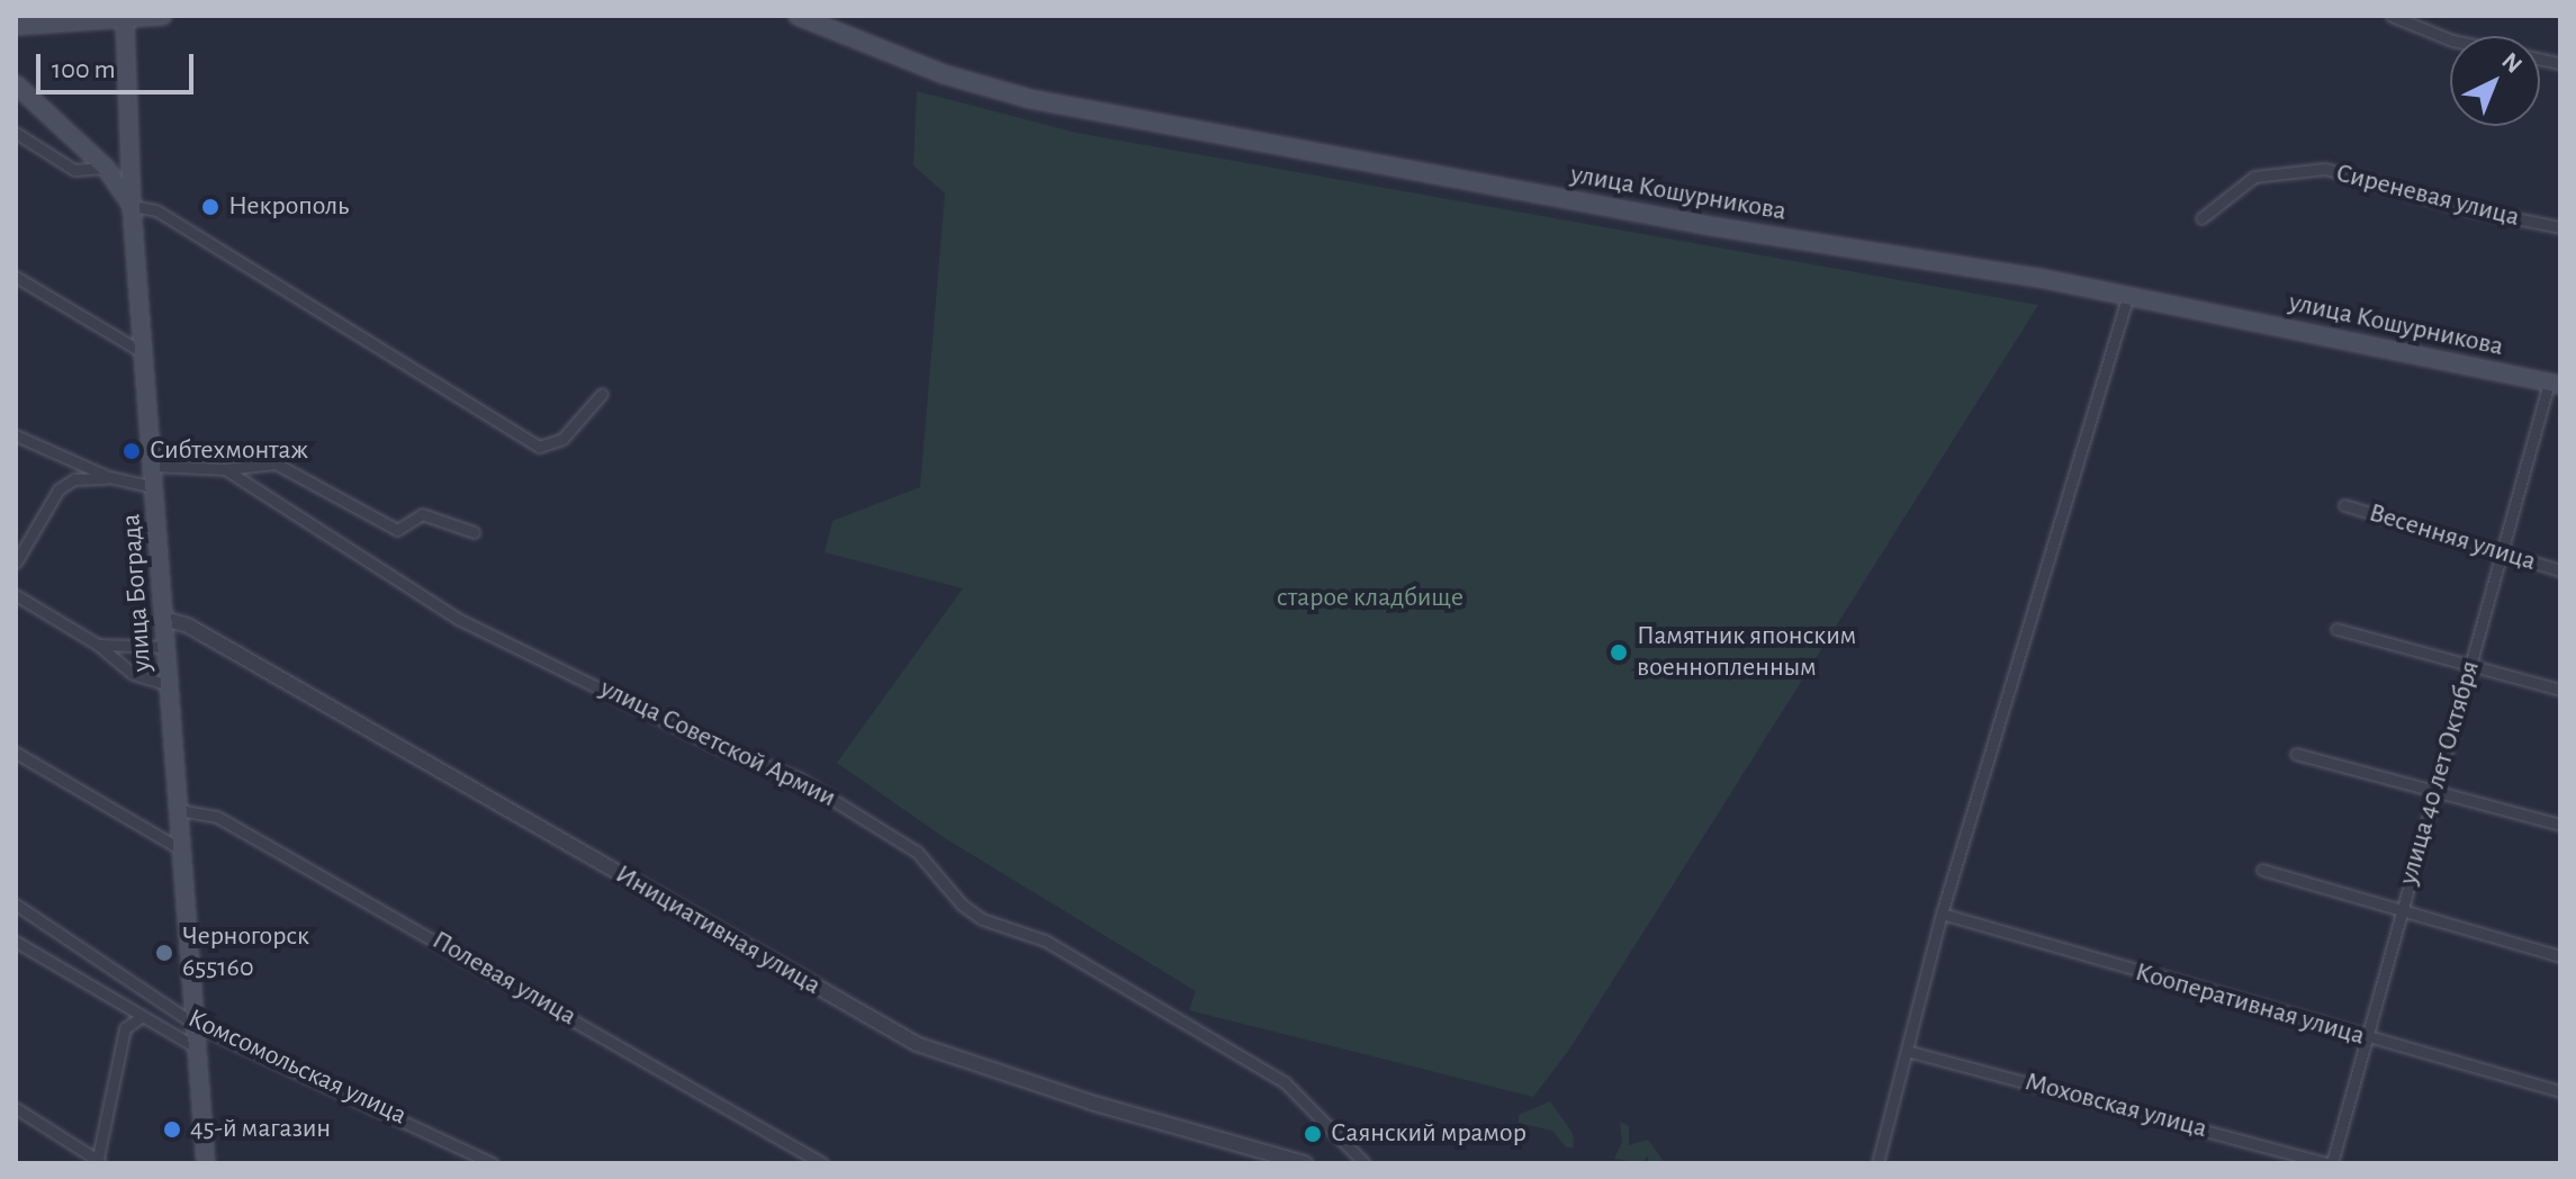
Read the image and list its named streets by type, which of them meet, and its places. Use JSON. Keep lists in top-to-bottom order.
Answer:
{
  "streets": {
    "main road": ["улица Кошурникова", "улица Бограда"],
    "street": [
      "Сиреневая улица",
      "Весенняя улица",
      "улица Советской Армии",
      "улица 40 лет Октября",
      "Инициативная улица",
      "Полевая улица",
      "Кооперативная улица",
      "Комсомольская улица",
      "Моховская улица"
    ]
  },
  "crossings": [
    ["улица Кошурникова", "улица 40 лет Октября"],
    ["Весенняя улица", "улица 40 лет Октября"],
    ["улица Бограда", "улица Советской Армии"],
    ["улица Бограда", "Инициативная улица"],
    ["улица Бограда", "Полевая улица"],
    ["улица Бограда", "Комсомольская улица"],
    ["улица 40 лет Октября", "Кооперативная улица"],
    ["улица 40 лет Октября", "Моховская улица"]
  ],
  "parks": ["старое кладбище"],
  "places": [
    "Некрополь",
    "Сибтехмонтаж",
    "Памятник японским военнопленным",
    "Черногорск 655160",
    "45-й магазин",
    "Саянский мрамор"
  ],
  "scale_bar": "100 m",
  "north": "top right"
}
